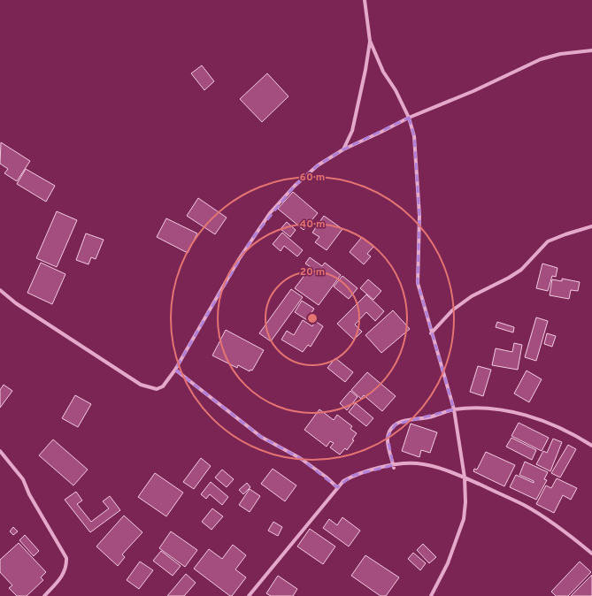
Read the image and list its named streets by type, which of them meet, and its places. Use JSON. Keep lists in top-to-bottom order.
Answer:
{
  "rings": ["60 m", "40 m", "20 m"]
}
